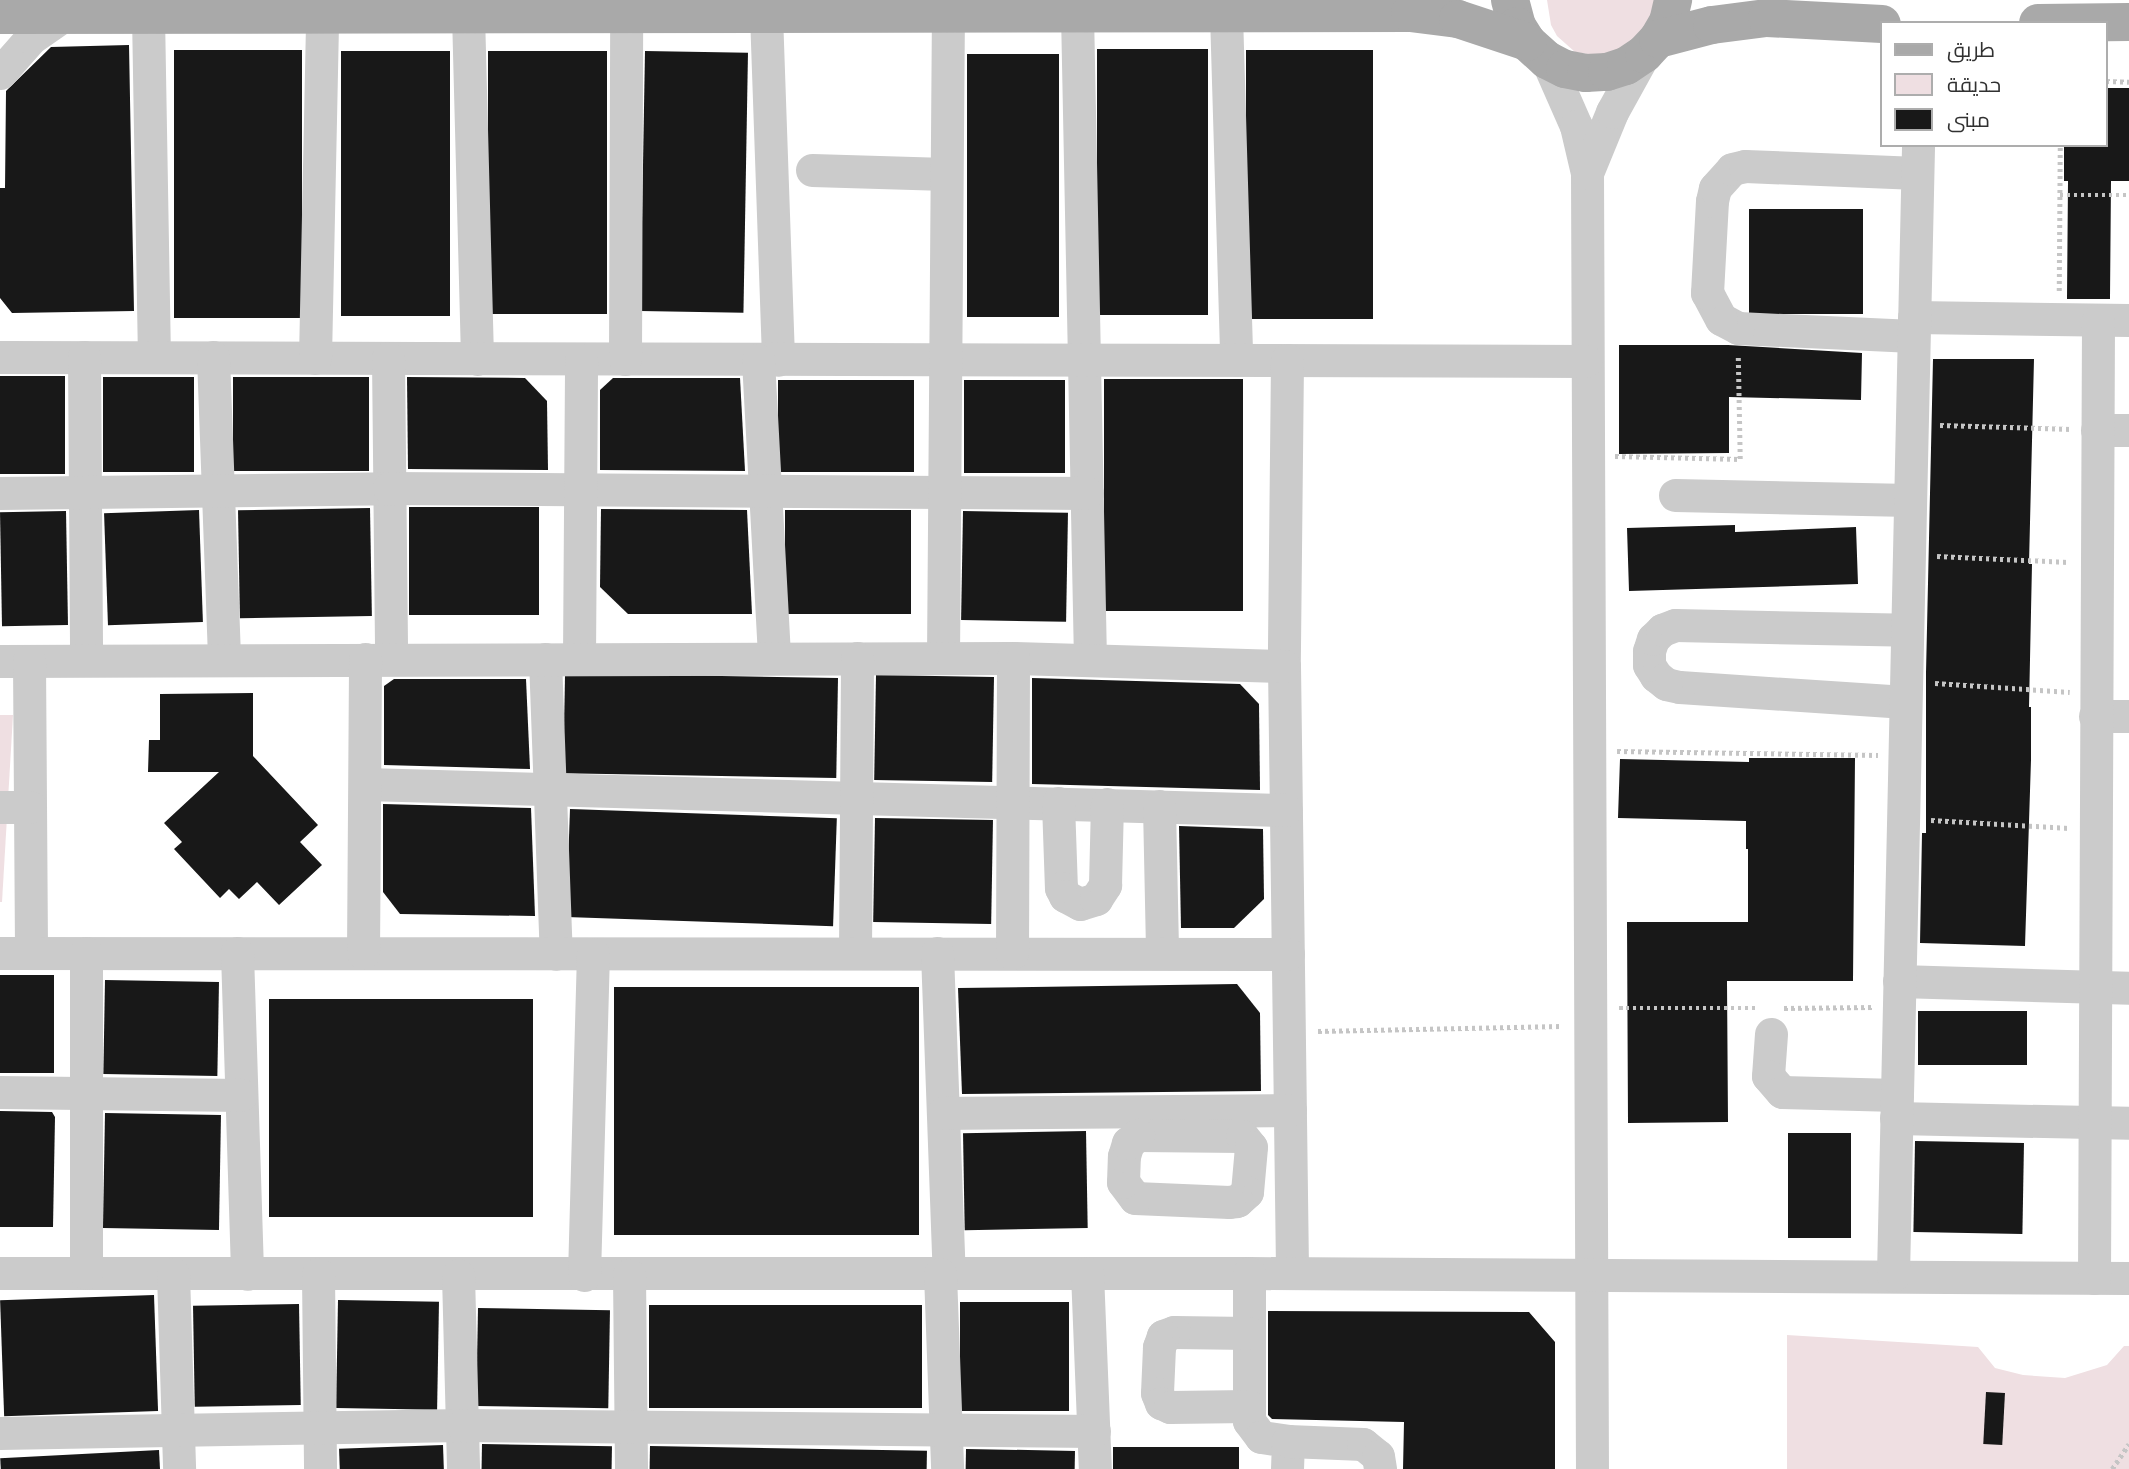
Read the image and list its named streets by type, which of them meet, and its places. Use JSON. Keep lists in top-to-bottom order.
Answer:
{
  "legend": ["طريق", "حديقة", "مبنى"]
}
